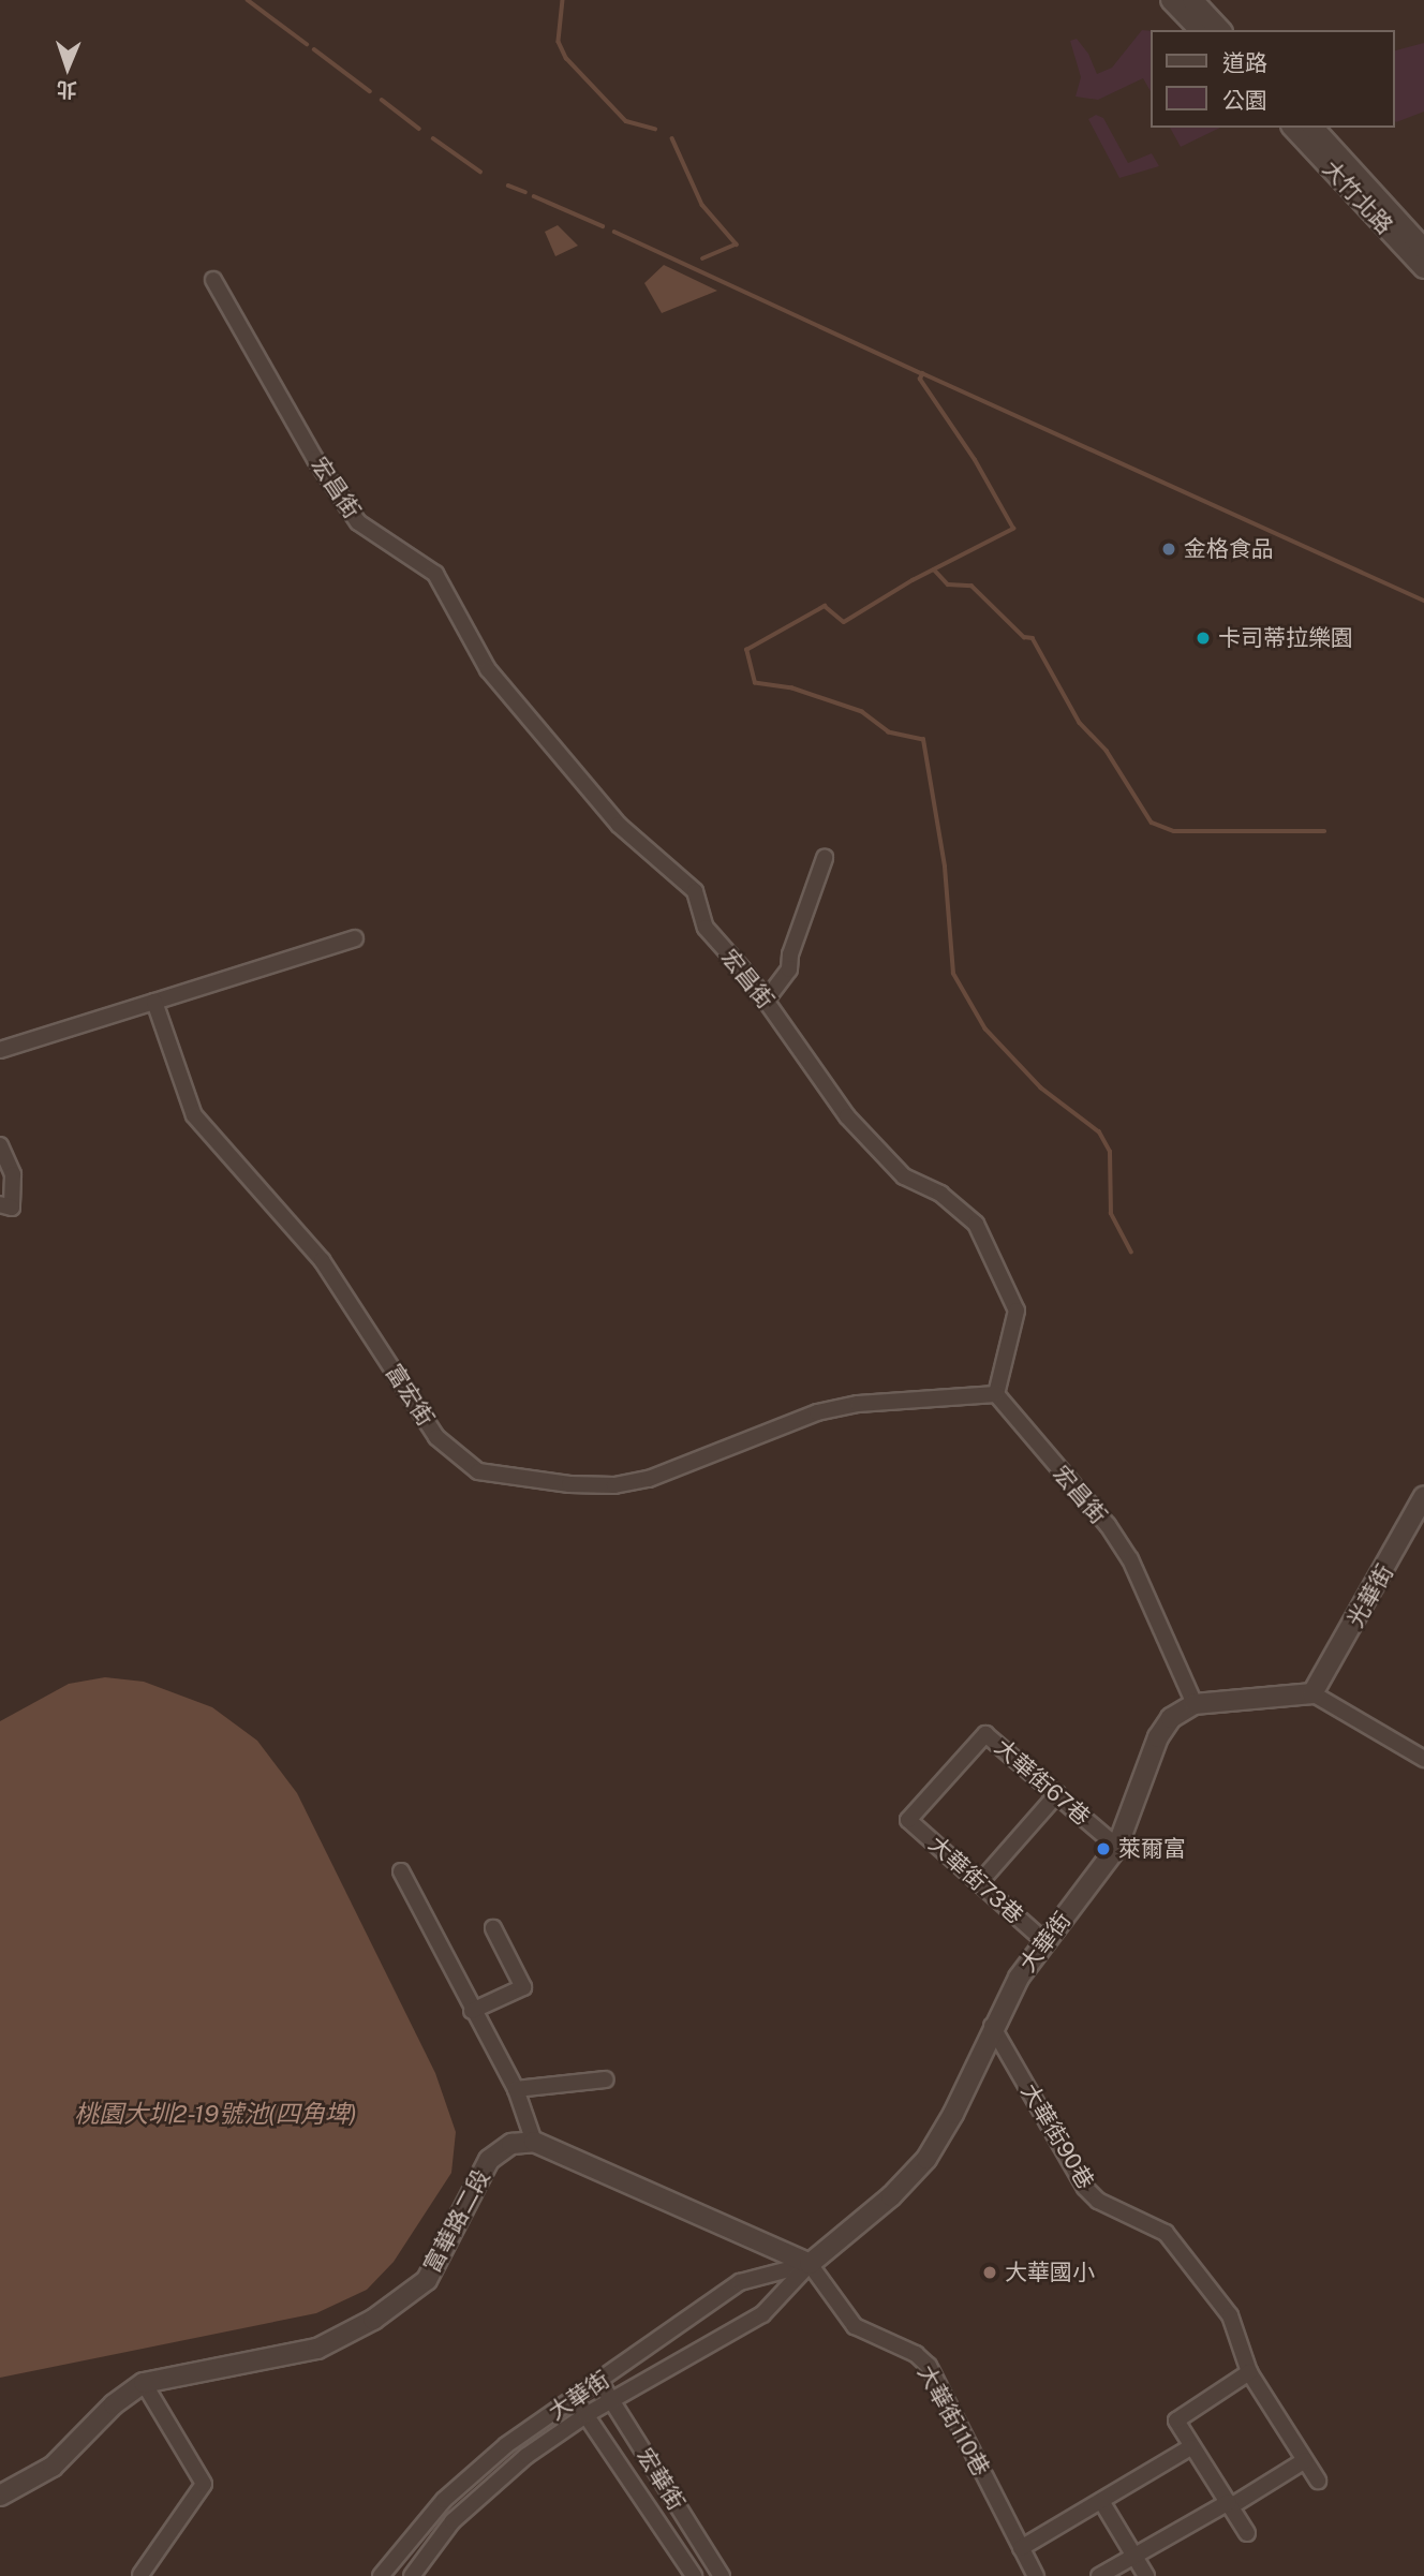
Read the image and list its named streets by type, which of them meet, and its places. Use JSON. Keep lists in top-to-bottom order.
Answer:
{
  "streets": {
    "street": [
      "大竹北路",
      "宏昌街",
      "富宏街",
      "光華街",
      "大華街67巷",
      "大華街73巷",
      "大華街",
      "大華街90巷",
      "富華路二段",
      "大華街110巷",
      "宏華街"
    ]
  },
  "crossings": [
    ["宏昌街", "富宏街"],
    ["宏昌街", "大華街"],
    ["大華街67巷", "大華街73巷"],
    ["大華街67巷", "大華街"],
    ["大華街73巷", "大華街"],
    ["大華街", "大華街90巷"],
    ["大華街", "大華街110巷"],
    ["大華街", "宏華街"]
  ],
  "water": ["桃園大圳2-19號池(四角埤)"],
  "places": [
    "金格食品",
    "卡司蒂拉樂園",
    "萊爾富",
    "大華國小"
  ],
  "legend": ["道路", "公園"],
  "north": "bottom"
}
